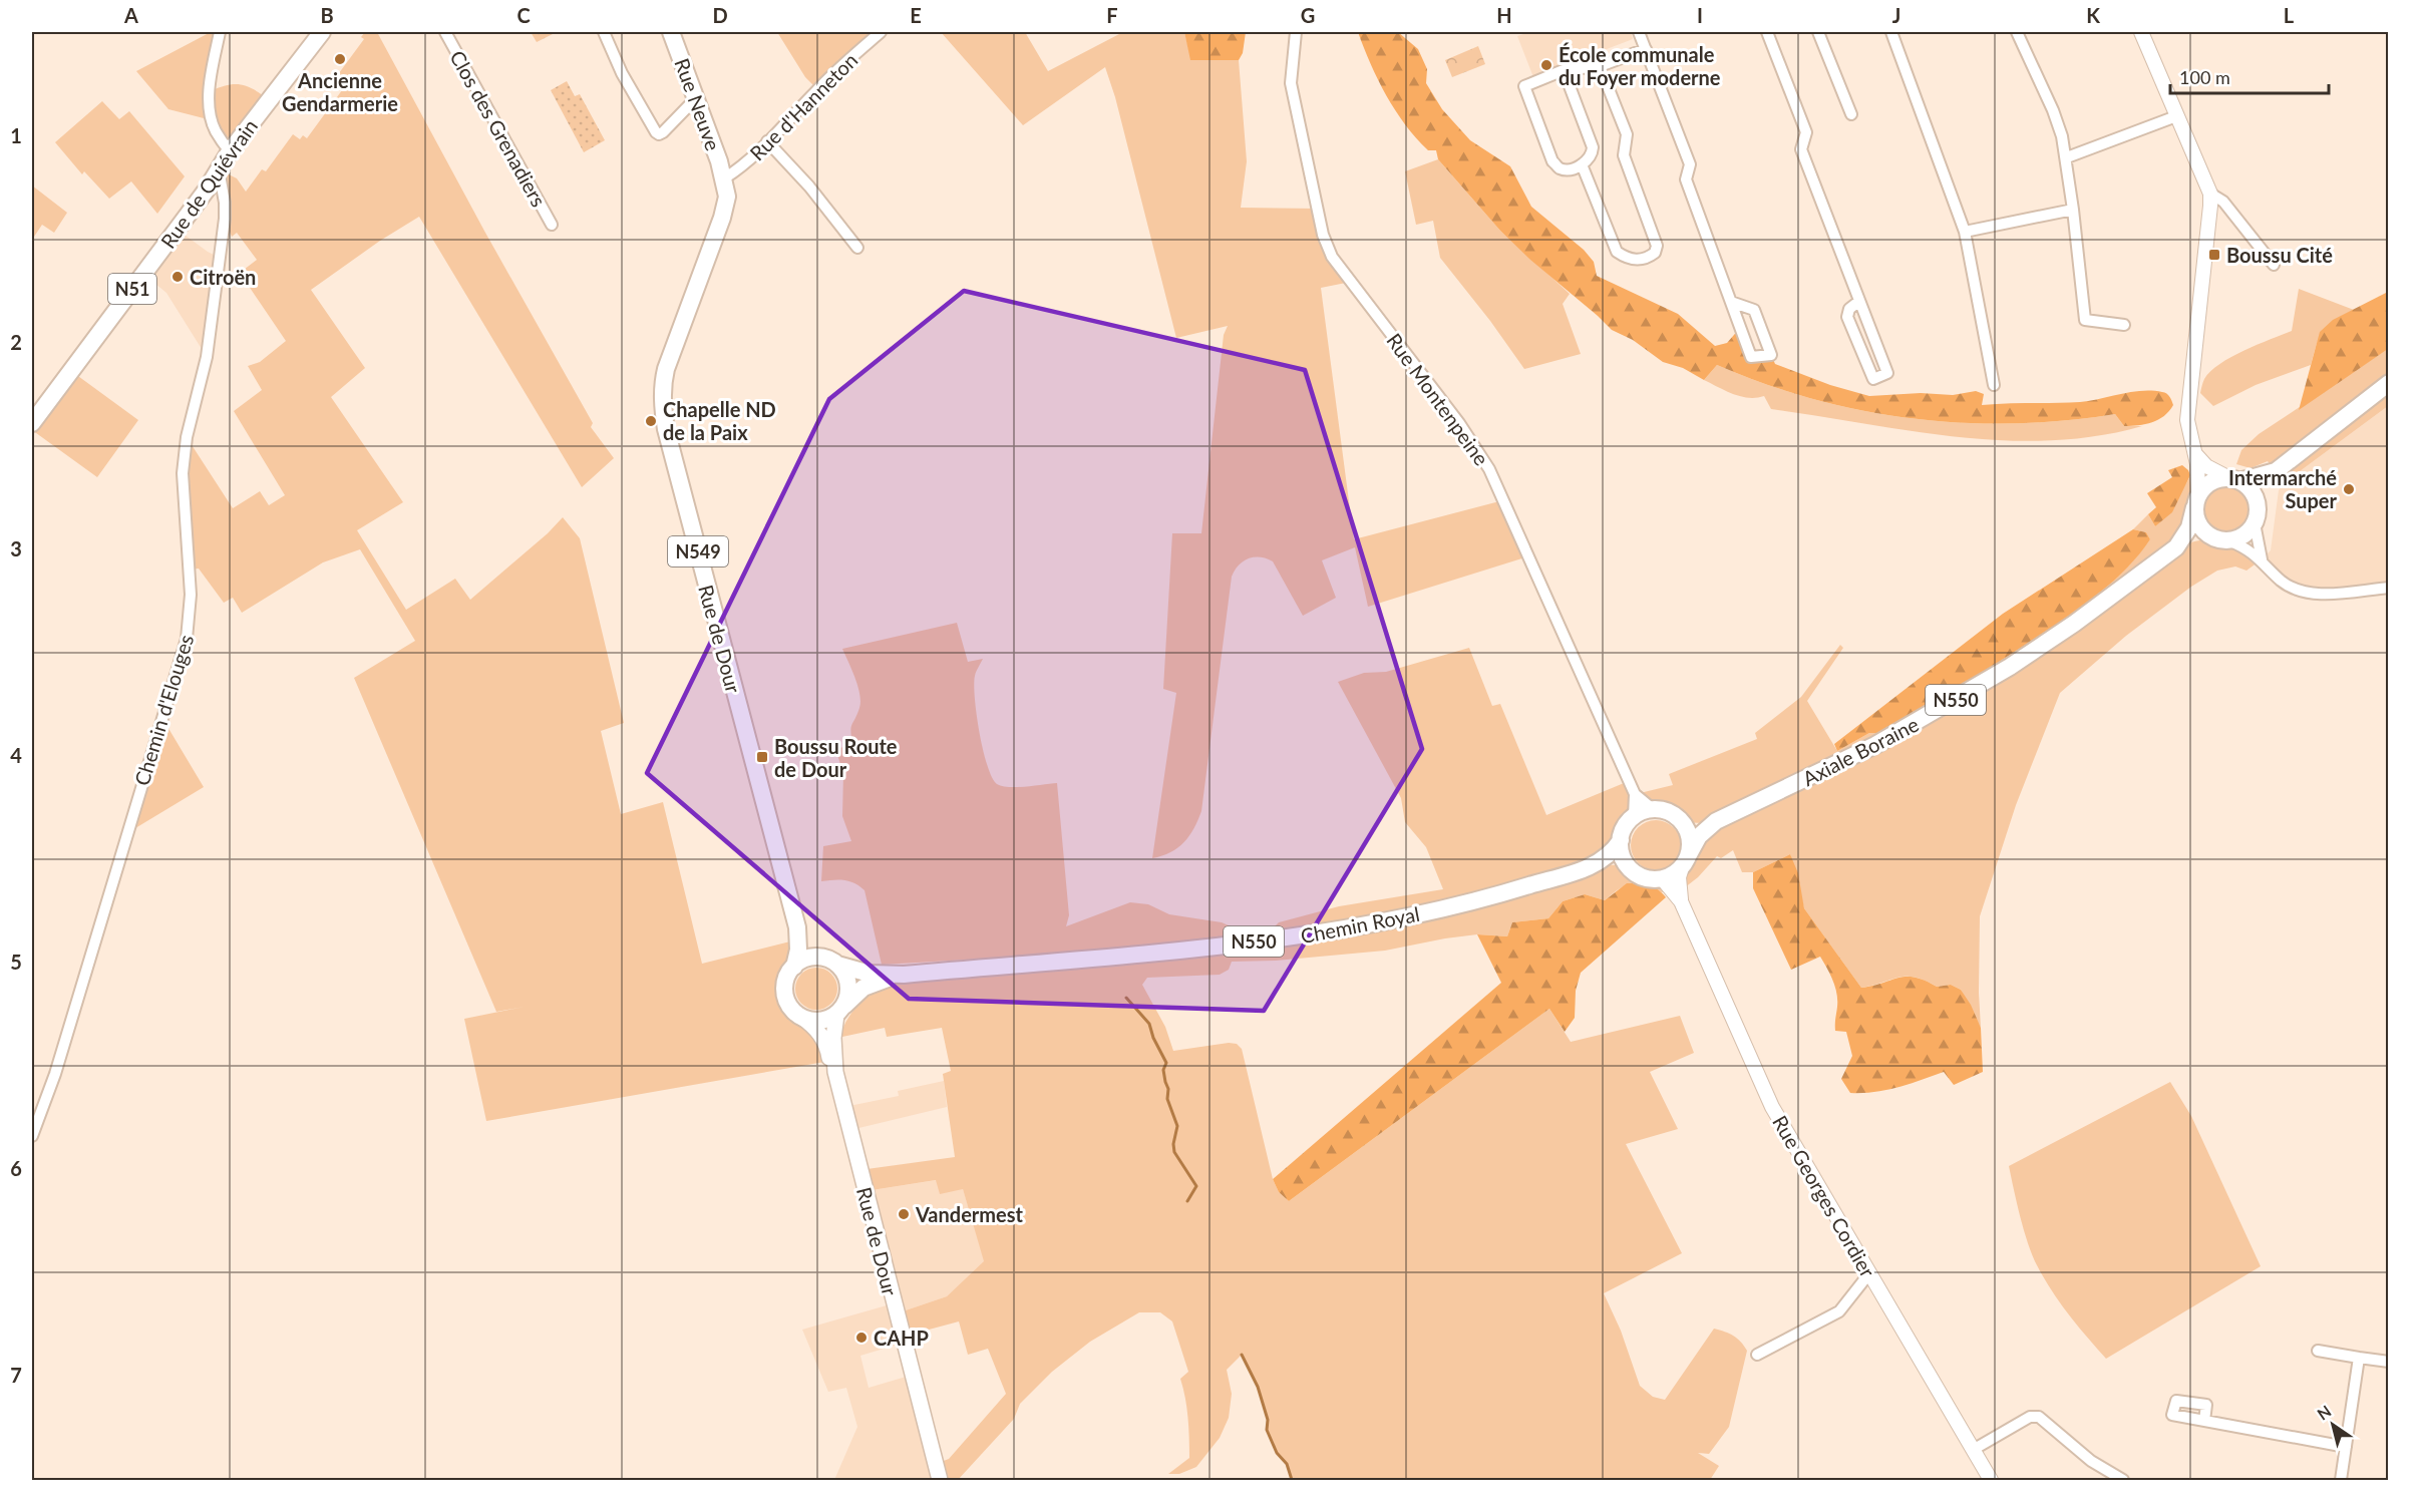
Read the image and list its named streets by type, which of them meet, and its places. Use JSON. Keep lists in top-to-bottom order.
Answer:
{
  "streets": {
    "main road": [
      "Rue Neuve",
      "Rue de Quiévrain",
      "N51",
      "N549",
      "Rue de Dour",
      "N550",
      "Axiale Boraine",
      "Chemin Royal"
    ],
    "street": [
      "Rue d'Hanneton",
      "Clos des Grenadiers",
      "Rue Montenpeine",
      "Chemin d'Elouges",
      "Rue Georges Cordier"
    ]
  },
  "crossings": [
    ["Rue Neuve", "Rue d'Hanneton"],
    ["Rue Neuve", "Rue de Dour"],
    ["Rue d'Hanneton", "Rue de Dour"],
    ["Rue de Quiévrain", "N51"],
    ["Rue de Quiévrain", "Chemin d'Elouges"],
    ["N51", "Chemin d'Elouges"],
    ["Rue Montenpeine", "Axiale Boraine"],
    ["Rue Montenpeine", "Chemin Royal"],
    ["Rue Montenpeine", "Rue Georges Cordier"],
    ["Rue de Dour", "Chemin Royal"],
    ["Axiale Boraine", "Chemin Royal"],
    ["Axiale Boraine", "Rue Georges Cordier"],
    ["Chemin Royal", "Rue Georges Cordier"]
  ],
  "places": {
    "other": [
      "Ancienne Gendarmerie",
      "École communale du Foyer moderne",
      "Citroën",
      "Chapelle ND de la Paix",
      "Intermarché Super",
      "Vandermest",
      "CAHP"
    ],
    "transit": ["Boussu Cité", "Boussu Route de Dour"]
  },
  "scale_bar": "100 m",
  "north": "top left",
  "grid": {
    "columns": [
      "A",
      "B",
      "C",
      "D",
      "E",
      "F",
      "G",
      "H",
      "I",
      "J",
      "K",
      "L"
    ],
    "rows": [
      "1",
      "2",
      "3",
      "4",
      "5",
      "6",
      "7"
    ]
  }
}
